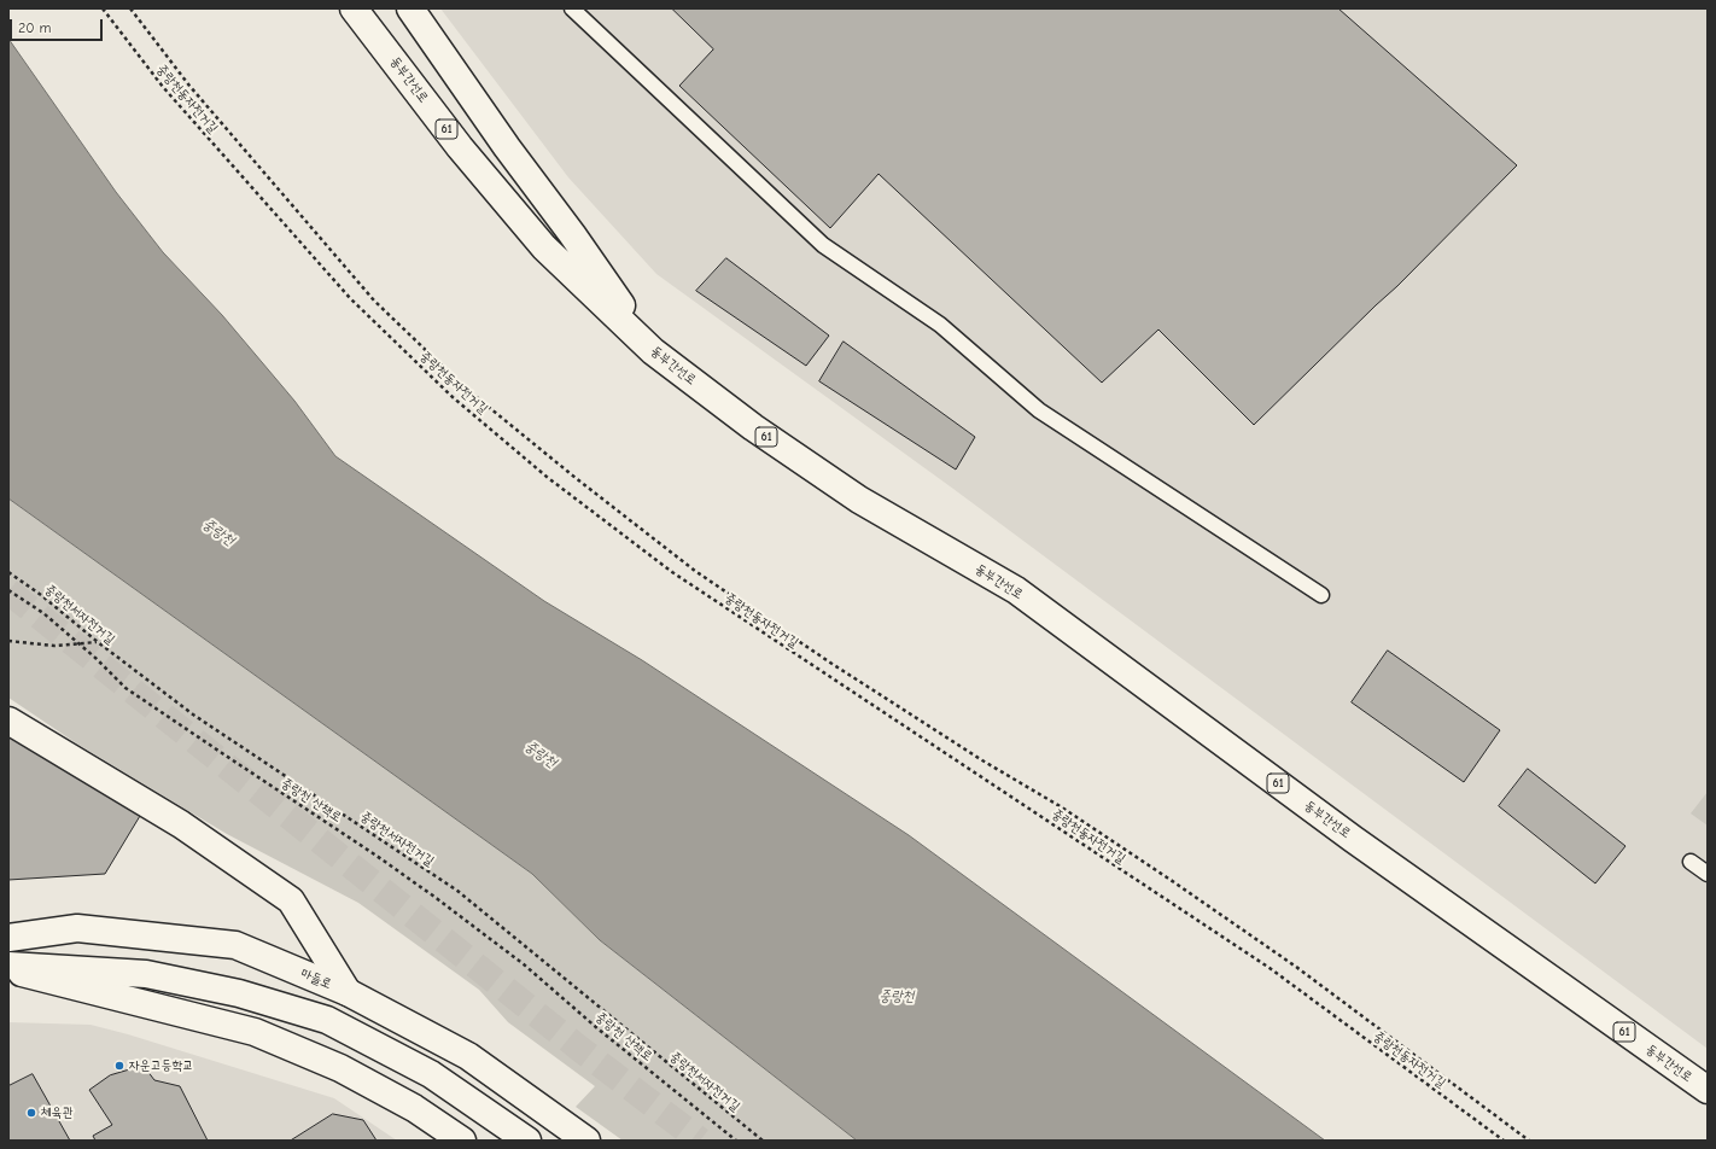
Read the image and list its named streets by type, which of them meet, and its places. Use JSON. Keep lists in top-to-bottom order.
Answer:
{
  "streets": {
    "main road": ["동부간선로", "61", "마들로"],
    "path": ["중랑천동자전거길", "중랑천서자전거길", "중랑천 산책로"]
  },
  "water": ["중랑천"],
  "places": ["자운고등학교", "체육관"],
  "scale_bar": "20 m"
}
